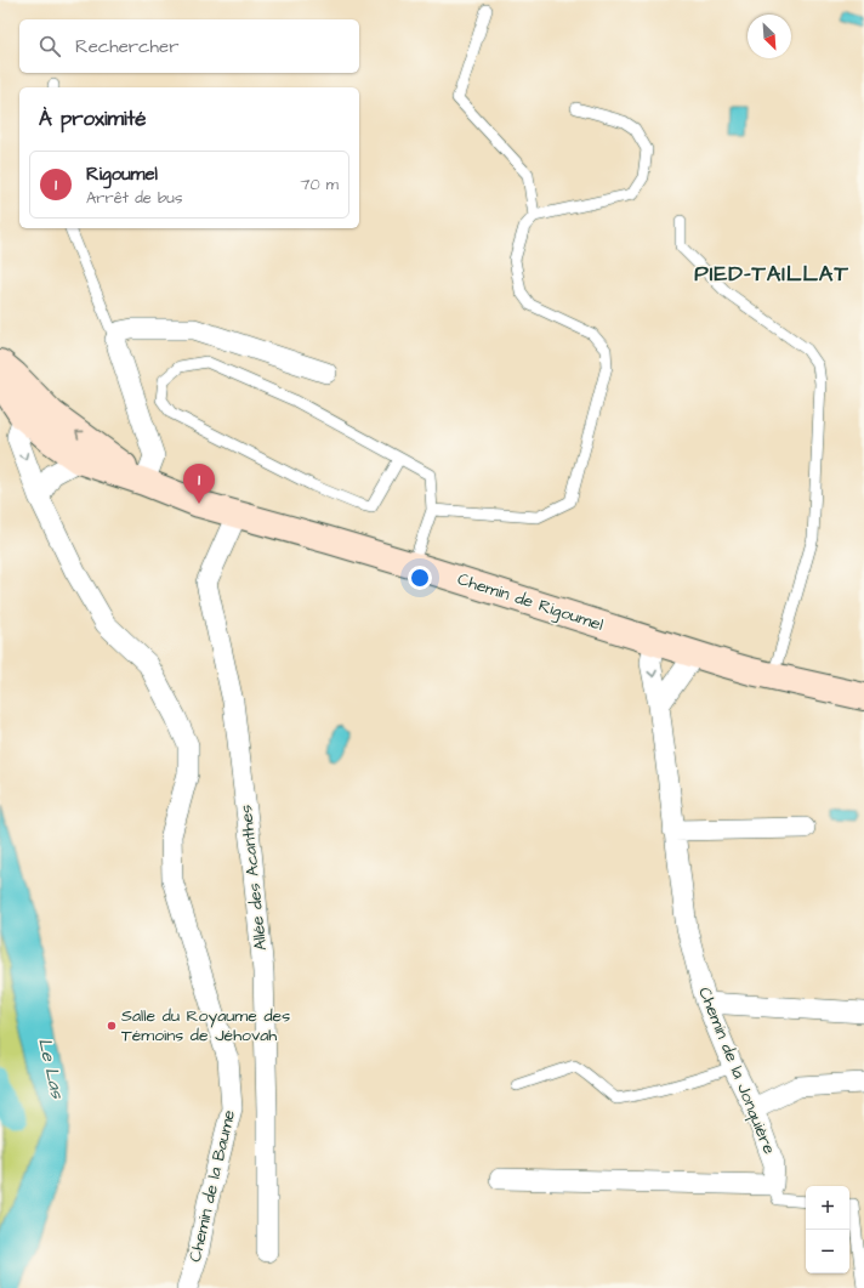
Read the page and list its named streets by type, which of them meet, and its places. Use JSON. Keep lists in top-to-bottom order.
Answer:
{
  "streets": {
    "main road": ["Chemin de Rigoumel"],
    "street": ["Allée des Acanthes", "Chemin de la Jonquière", "Chemin de la Baume"]
  },
  "crossings": [
    ["Chemin de Rigoumel", "Allée des Acanthes"],
    ["Chemin de Rigoumel", "Chemin de la Jonquière"],
    ["Chemin de Rigoumel", "Chemin de la Baume"]
  ],
  "districts": ["PIED-TAILLAT"],
  "water": ["Le Las"],
  "places": ["Salle du Royaume des Témoins de Jéhovah"],
  "north": "bottom right",
  "page": {
    "search": "Rechercher",
    "heading": "À proximité",
    "list": [
      {
        "mark": "1",
        "name": "Rigoumel",
        "note": "Arrêt de bus",
        "value": "70 m"
      }
    ],
    "pins": "1",
    "map_buttons": ["+", "−"]
  }
}
